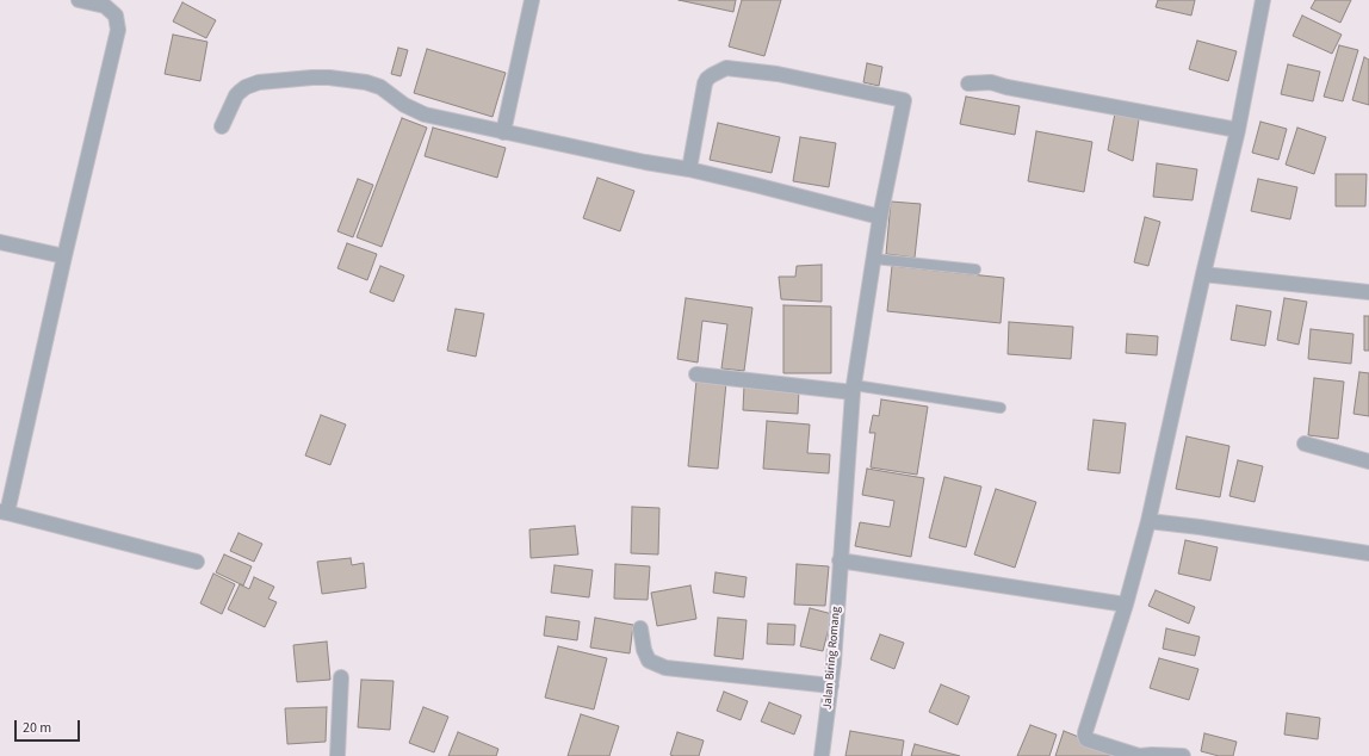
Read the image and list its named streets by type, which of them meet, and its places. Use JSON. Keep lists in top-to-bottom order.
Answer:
{
  "streets": {
    "street": ["Jalan Biring Romang"]
  },
  "scale_bar": "20 m"
}
